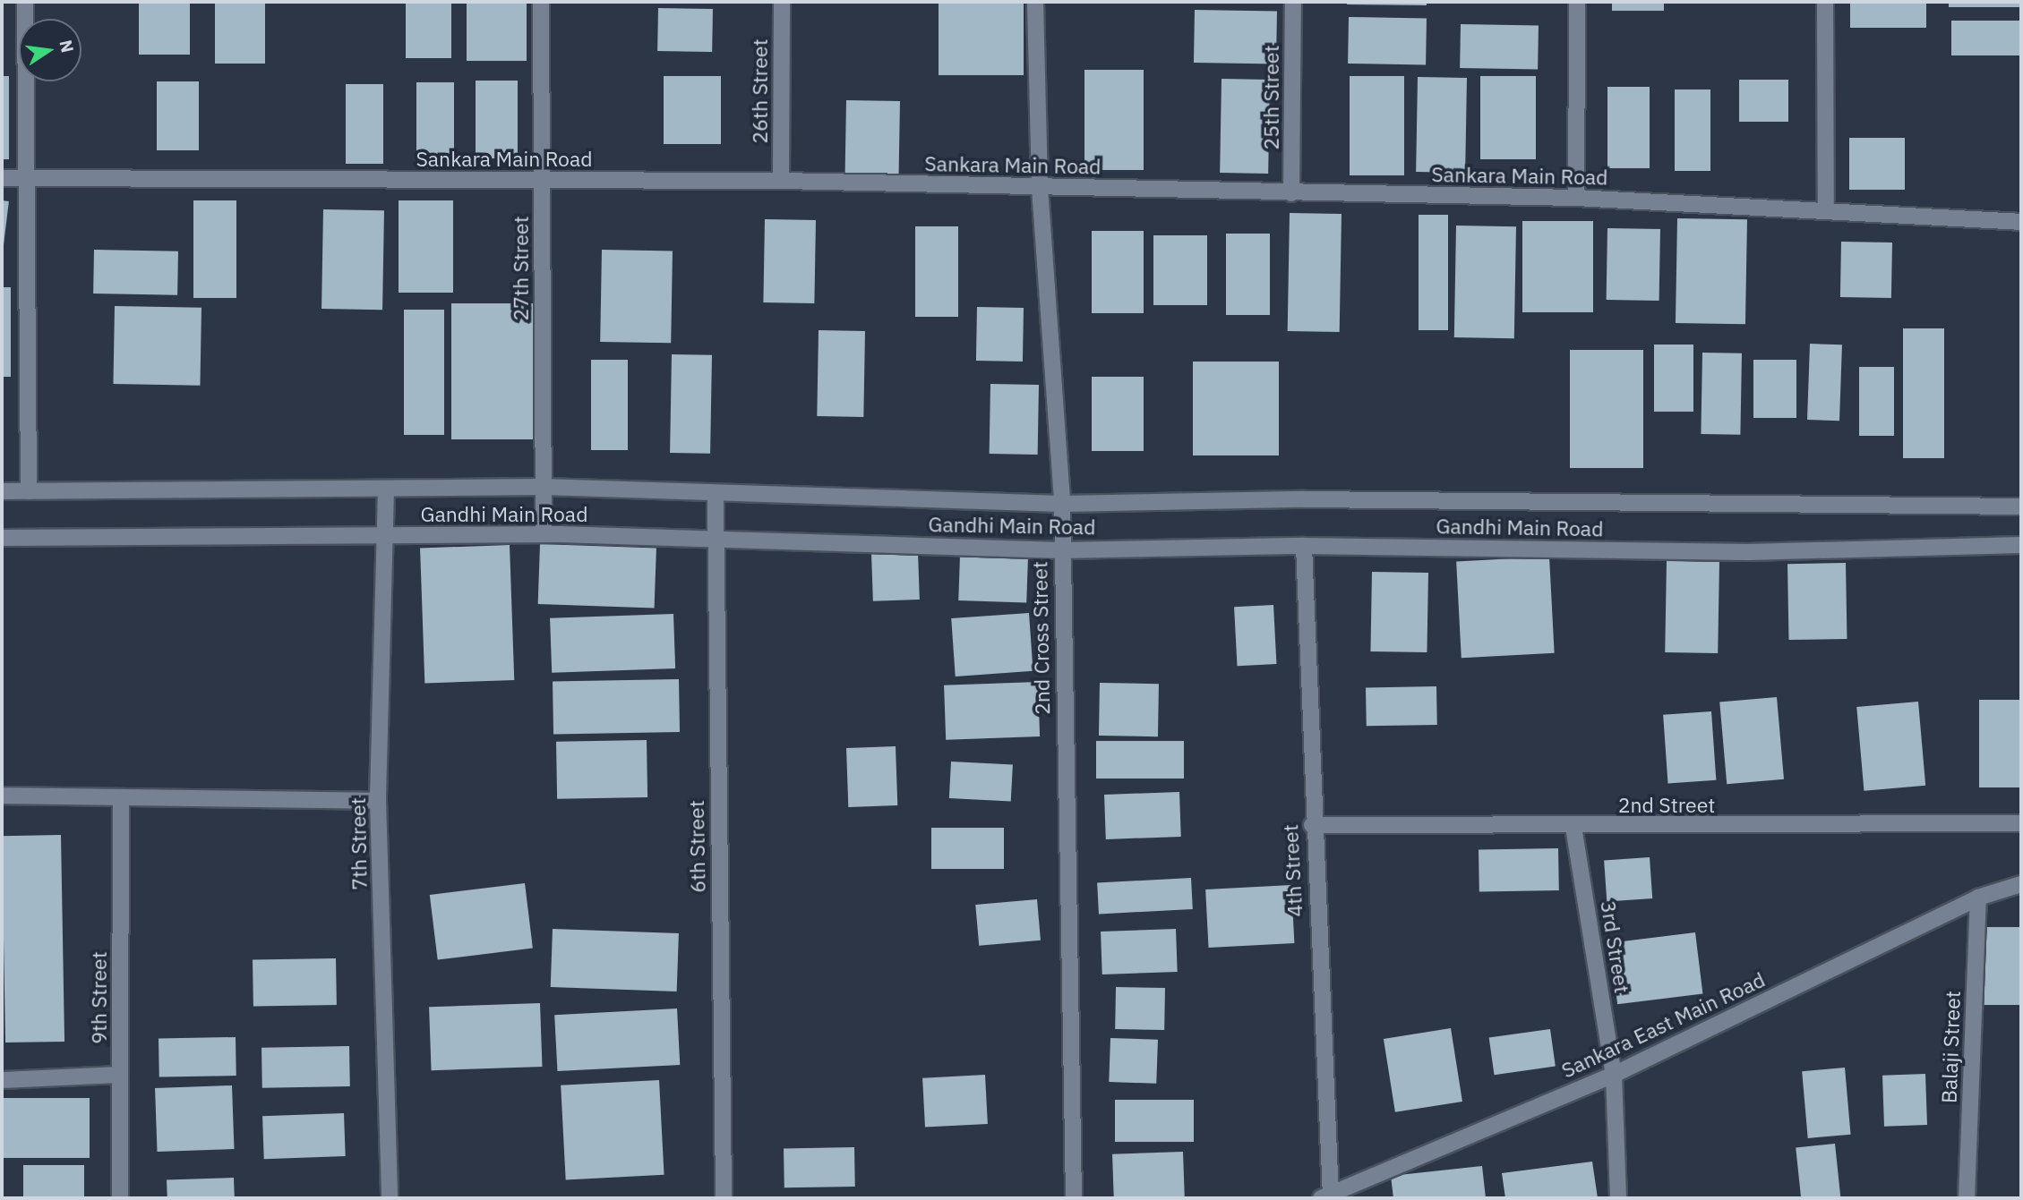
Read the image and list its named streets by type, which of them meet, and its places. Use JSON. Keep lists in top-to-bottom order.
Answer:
{
  "streets": {
    "street": [
      "26th Street",
      "25th Street",
      "Sankara Main Road",
      "27th Street",
      "Gandhi Main Road",
      "2nd Cross Street",
      "2nd Street",
      "7th Street",
      "6th Street",
      "4th Street",
      "3rd Street",
      "9th Street",
      "Sankara East Main Road",
      "Balaji Street"
    ]
  },
  "crossings": [
    ["26th Street", "Sankara Main Road"],
    ["25th Street", "Sankara Main Road"],
    ["Sankara Main Road", "27th Street"],
    ["Sankara Main Road", "2nd Cross Street"],
    ["27th Street", "Gandhi Main Road"],
    ["Gandhi Main Road", "2nd Cross Street"],
    ["Gandhi Main Road", "7th Street"],
    ["Gandhi Main Road", "6th Street"],
    ["Gandhi Main Road", "4th Street"],
    ["2nd Street", "4th Street"],
    ["2nd Street", "3rd Street"],
    ["4th Street", "Sankara East Main Road"],
    ["3rd Street", "Sankara East Main Road"],
    ["Sankara East Main Road", "Balaji Street"]
  ],
  "north": "right"
}
